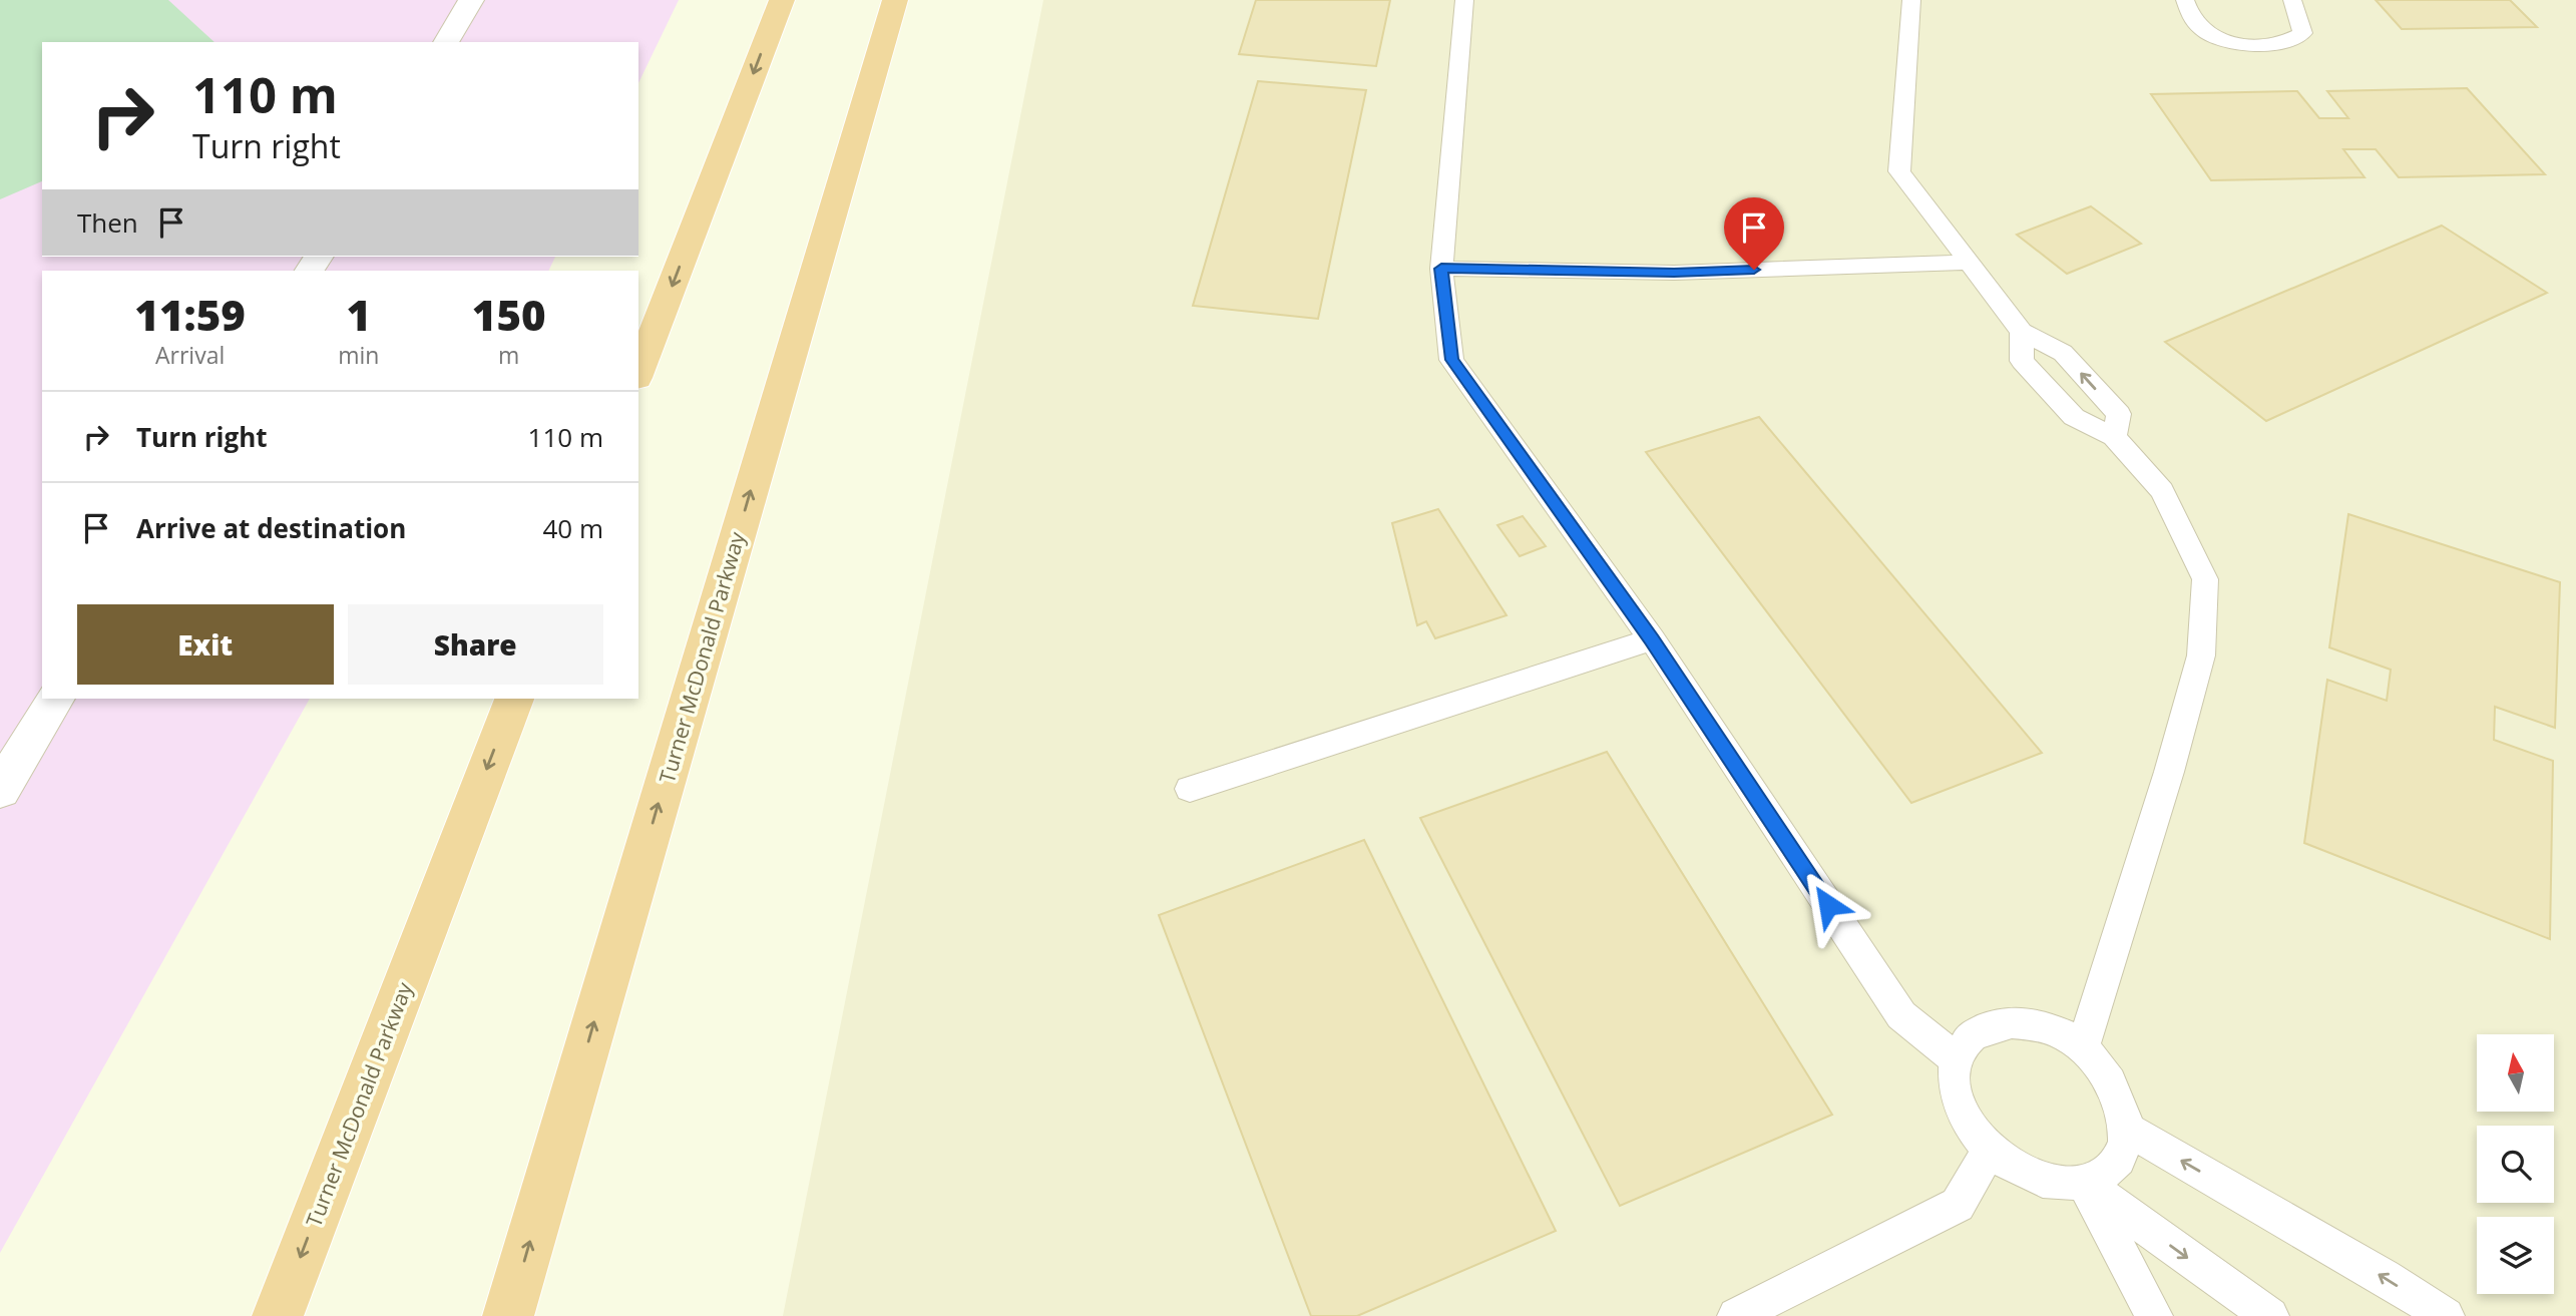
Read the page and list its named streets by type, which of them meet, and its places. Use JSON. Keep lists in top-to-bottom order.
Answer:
{
  "streets": {
    "highway": ["Turner McDonald Parkway"]
  },
  "north": "top",
  "page": {
    "turn": ["110 m", "Turn right"],
    "then": "Then",
    "eta": [
      "11:59",
      "Arrival",
      "1",
      "min",
      "150",
      "m"
    ],
    "list": [
      {
        "name": "Turn right",
        "value": "110 m"
      },
      {
        "name": "Arrive at destination",
        "value": "40 m"
      }
    ],
    "buttons": ["Exit", "Share"]
  }
}
